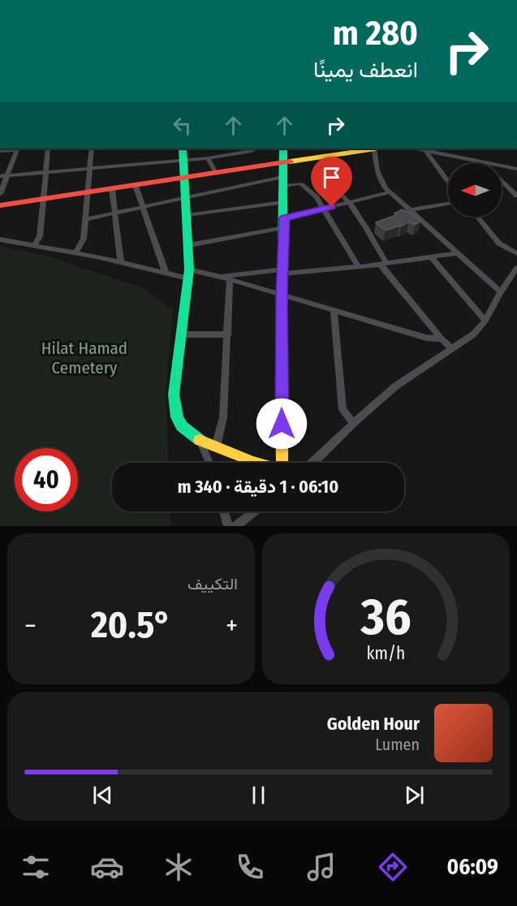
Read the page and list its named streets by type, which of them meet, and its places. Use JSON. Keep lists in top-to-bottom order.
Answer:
{
  "parks": ["Hilat Hamad Cemetery"],
  "north": "left",
  "page": {
    "turn": ["280 m", "انعطف يمينًا"],
    "limit": "40",
    "trip": "06:10 · 1 دقيقة · 340 m",
    "tile": "التكييف",
    "heat": ["−", "20.5°", "+"],
    "song": ["Golden Hour", "Lumen"],
    "tabs": "06:09",
    "gauge": ["36", "km/h"]
  }
}
